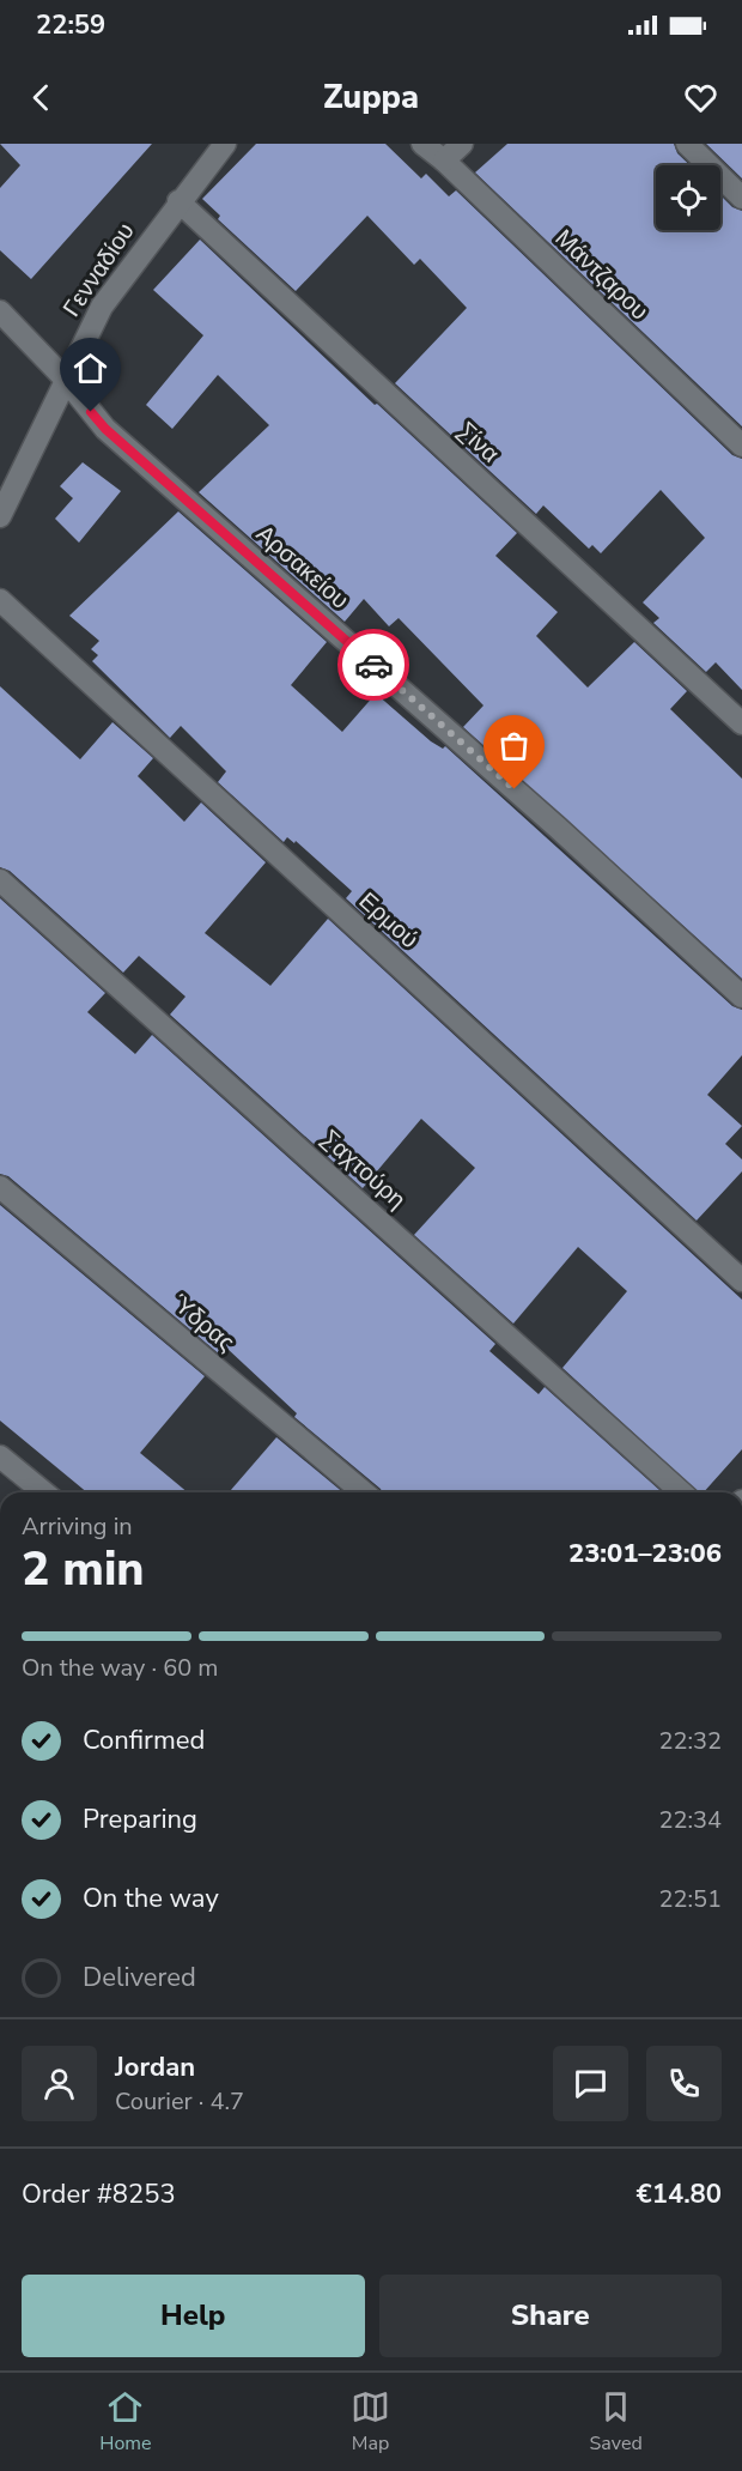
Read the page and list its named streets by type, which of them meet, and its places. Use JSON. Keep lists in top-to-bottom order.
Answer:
{
  "streets": {
    "street": [
      "Γενναδίου",
      "Μάντζαρου",
      "Σίνα",
      "Αρσακείου",
      "Ερμού",
      "Σαχτούρη",
      "Ύδρας"
    ]
  },
  "crossings": [
    ["Γενναδίου", "Σίνα"],
    ["Γενναδίου", "Αρσακείου"]
  ],
  "page": {
    "status": "22:59",
    "header": "Zuppa",
    "heading": ["2 min", "Arriving in", "23:01–23:06"],
    "panel": [
      "Jordan",
      "Courier · 4.7",
      "Order #8253",
      "€14.80"
    ],
    "bar": "On the way · 60 m",
    "list": [
      ["Confirmed", "22:32"],
      ["Preparing", "22:34"],
      ["On the way", "22:51"],
      "Delivered"
    ],
    "buttons": ["Help", "Share"],
    "tabs": ["Home", "Map", "Saved"]
  }
}
